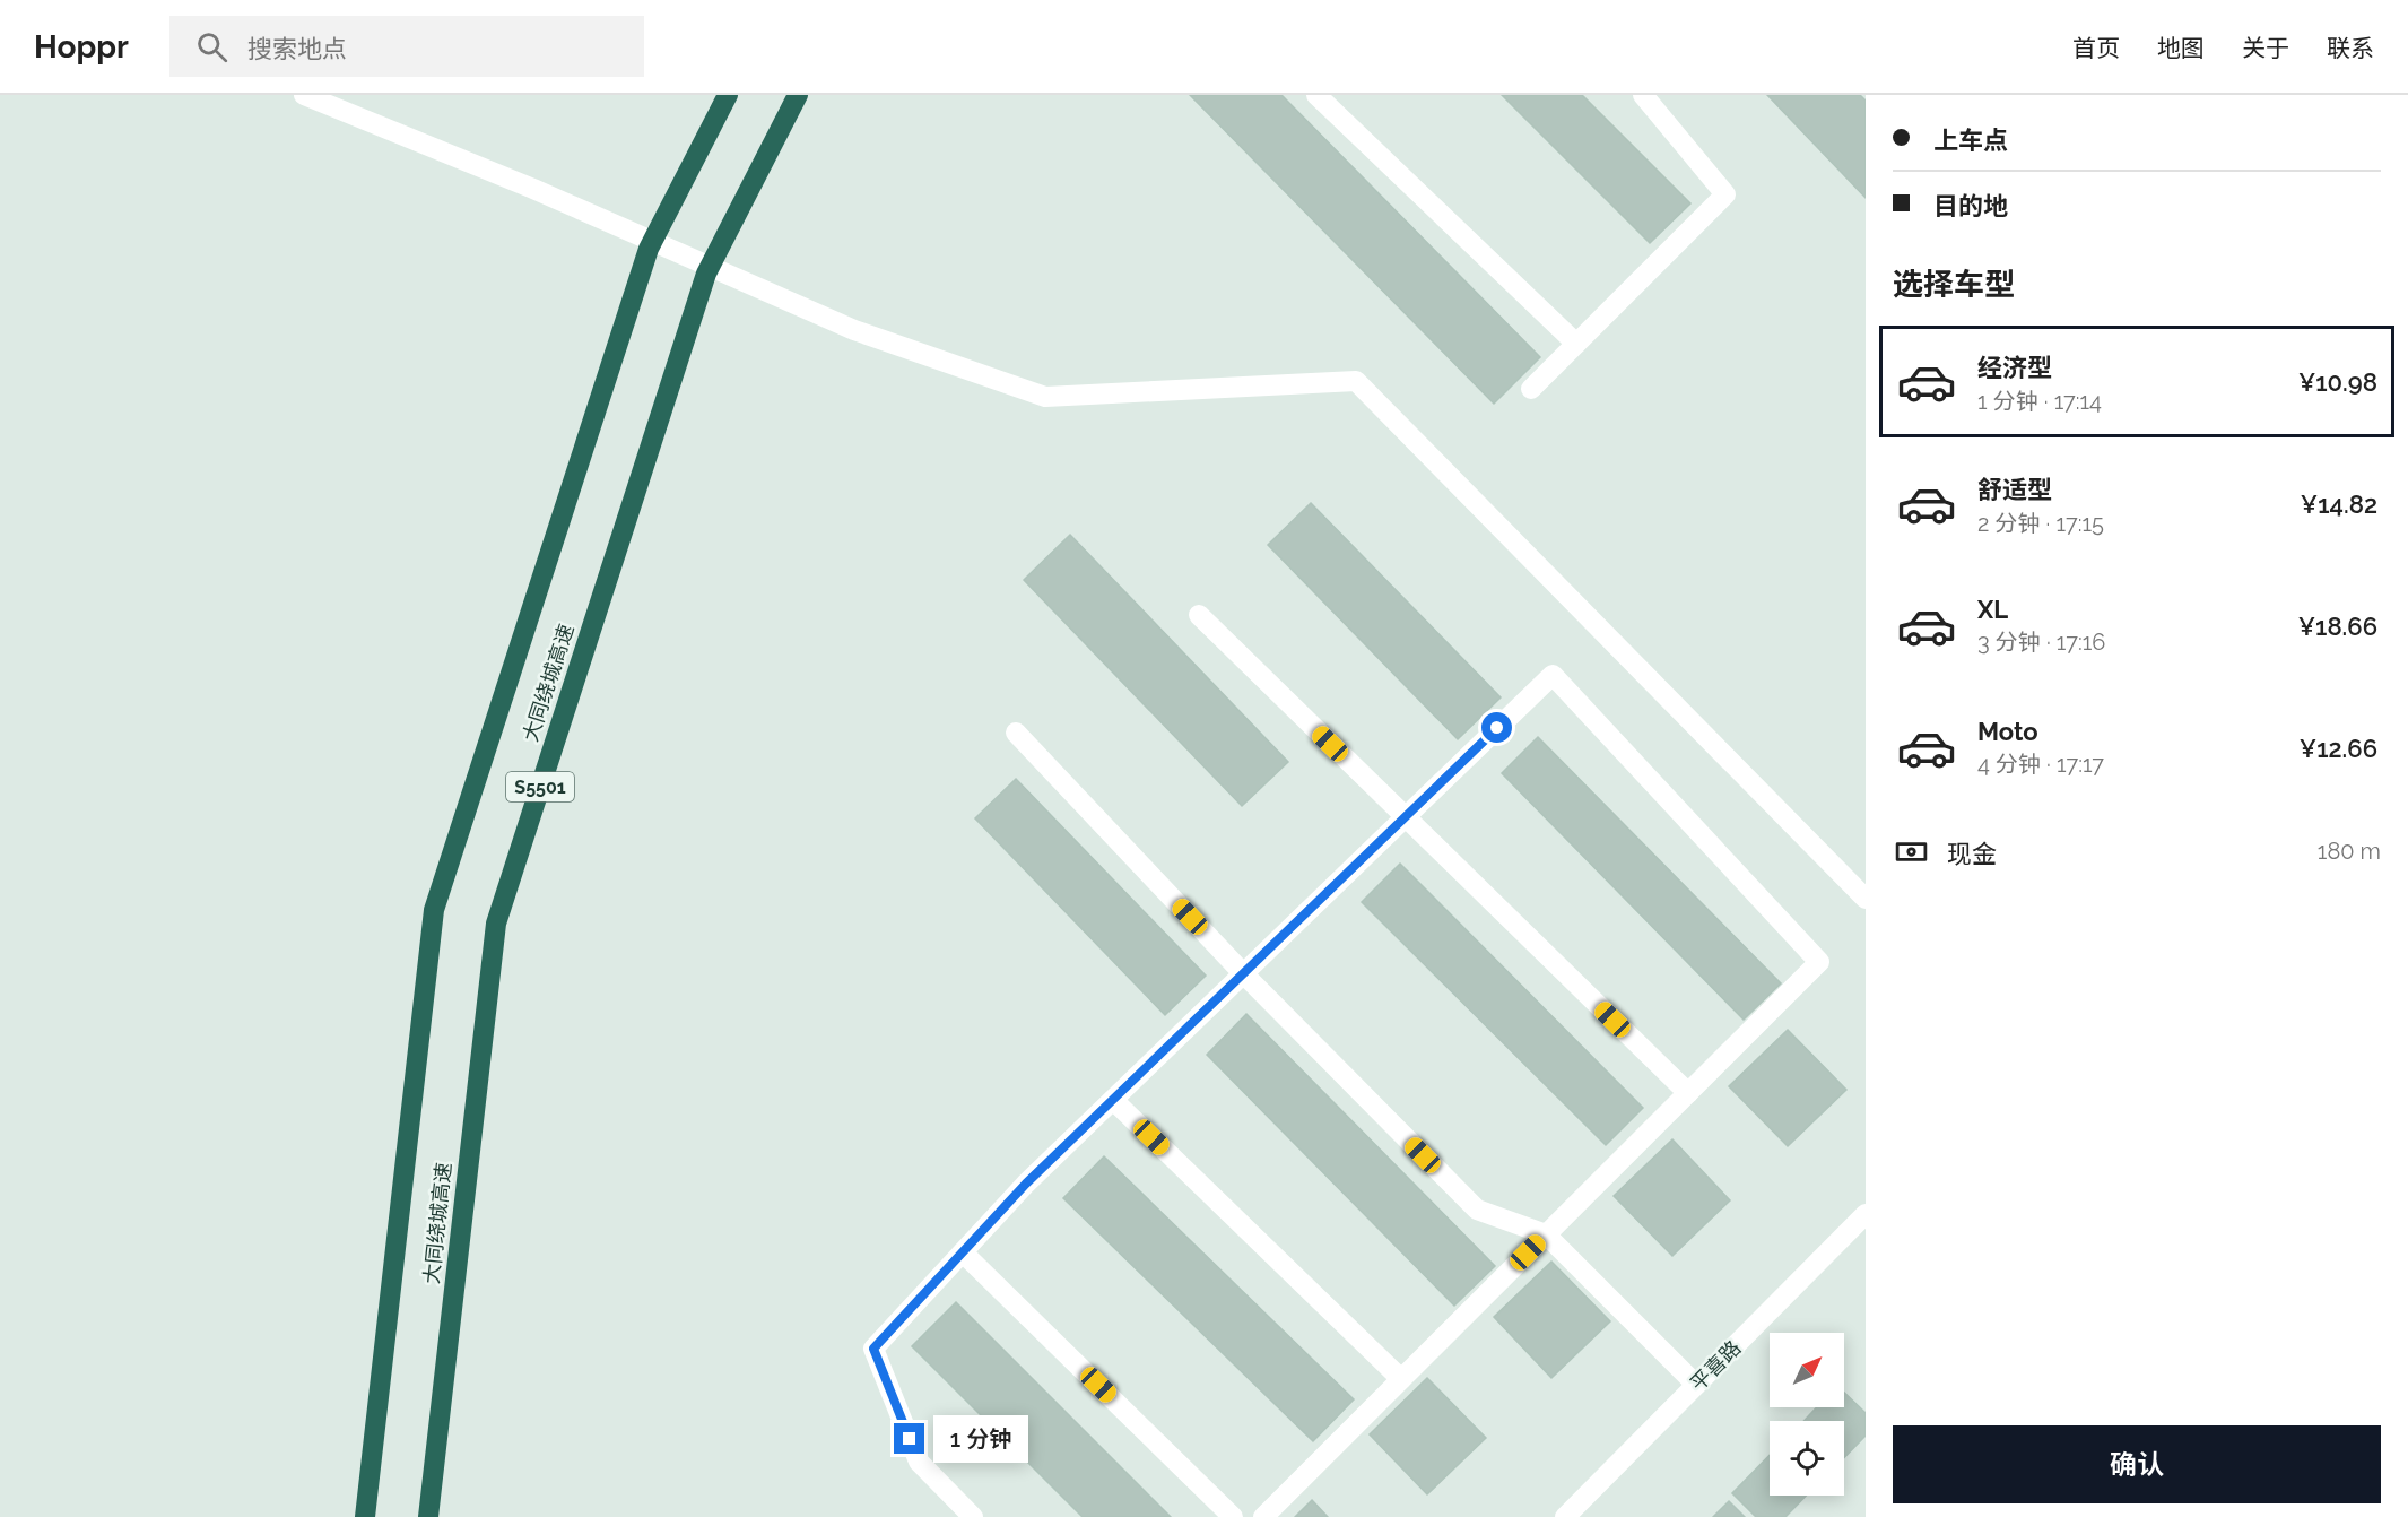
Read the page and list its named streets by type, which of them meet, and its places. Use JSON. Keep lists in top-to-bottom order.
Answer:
{
  "streets": {
    "highway": ["大同绕城高速", "S5501"],
    "street": ["平喜路"]
  },
  "north": "top right",
  "page": {
    "header": "Hoppr",
    "search": "搜索地点",
    "nav": [
      "首页",
      "地图",
      "关于",
      "联系"
    ],
    "banner": ["上车点", "目的地"],
    "heading": "选择车型",
    "list": [
      {
        "name": "经济型",
        "note": "1 分钟 · 17:14",
        "value": "¥10.98"
      },
      {
        "name": "舒适型",
        "note": "2 分钟 · 17:15",
        "value": "¥14.82"
      },
      {
        "name": "XL",
        "note": "3 分钟 · 17:16",
        "value": "¥18.66"
      },
      {
        "name": "Moto",
        "note": "4 分钟 · 17:17",
        "value": "¥12.66"
      }
    ],
    "pay": ["现金", "180 m"],
    "buttons": "确认",
    "bubble": "1 分钟"
  }
}
